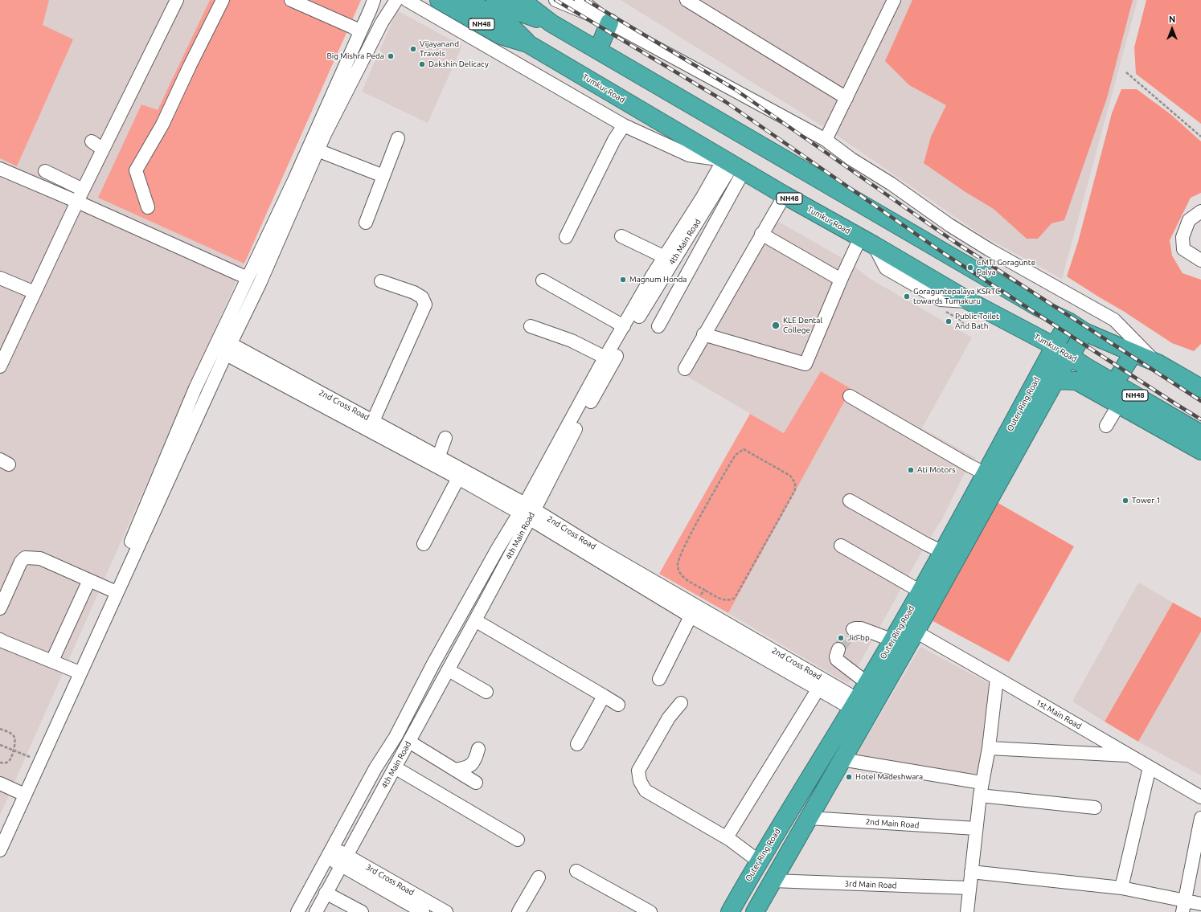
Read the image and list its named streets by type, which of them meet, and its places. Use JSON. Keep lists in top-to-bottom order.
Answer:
{
  "streets": {
    "highway": ["NH48", "Tumkur Road", "Outer Ring Road"],
    "street": [
      "4th Main Road",
      "2nd Cross Road",
      "1st Main Road",
      "2nd Main Road",
      "3rd Cross Road",
      "3rd Main Road"
    ]
  },
  "crossings": [
    ["Tumkur Road", "4th Main Road"],
    ["Tumkur Road", "Outer Ring Road"],
    ["4th Main Road", "2nd Cross Road"],
    ["4th Main Road", "3rd Cross Road"],
    ["Outer Ring Road", "2nd Cross Road"],
    ["Outer Ring Road", "1st Main Road"],
    ["Outer Ring Road", "2nd Main Road"],
    ["Outer Ring Road", "3rd Main Road"]
  ],
  "places": [
    "Vijayanand Travels",
    "Big Mishra Peda",
    "Dakshin Delicacy",
    "CMTI Goragunte Palya",
    "Magnum Honda",
    "Goraguntepalaya KSRTC towards Tumakuru",
    "Public Toilet And Bath",
    "KLE Dental College",
    "Ati Motors",
    "Tower 1",
    "Jio-bp",
    "Hotel Madeshwara"
  ],
  "north": "top"
}
